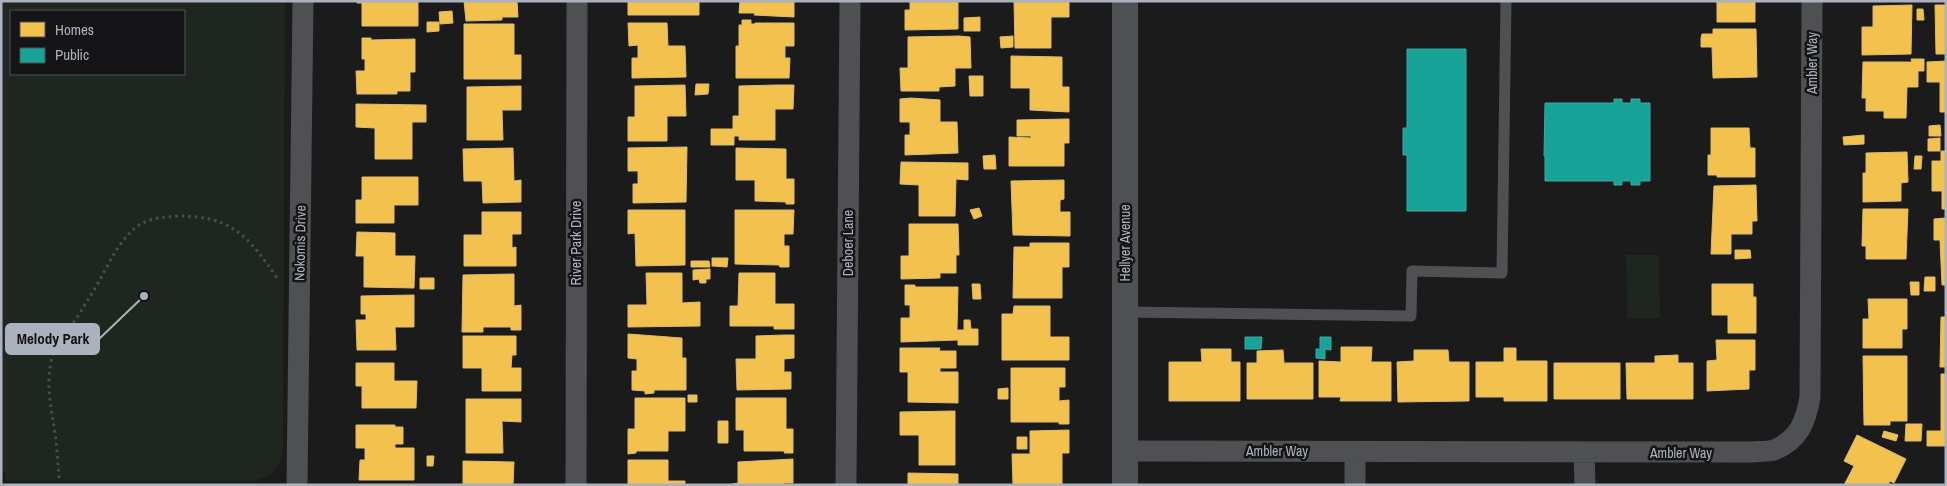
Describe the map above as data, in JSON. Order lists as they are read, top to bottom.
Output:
{
  "streets": {
    "street": [
      "Ambler Way",
      "Nokomis Drive",
      "River Park Drive",
      "Deboer Lane",
      "Hellyer Avenue"
    ]
  },
  "crossings": [
    ["Ambler Way", "Hellyer Avenue"]
  ],
  "places": ["Melody Park"],
  "legend": ["Homes", "Public"]
}
